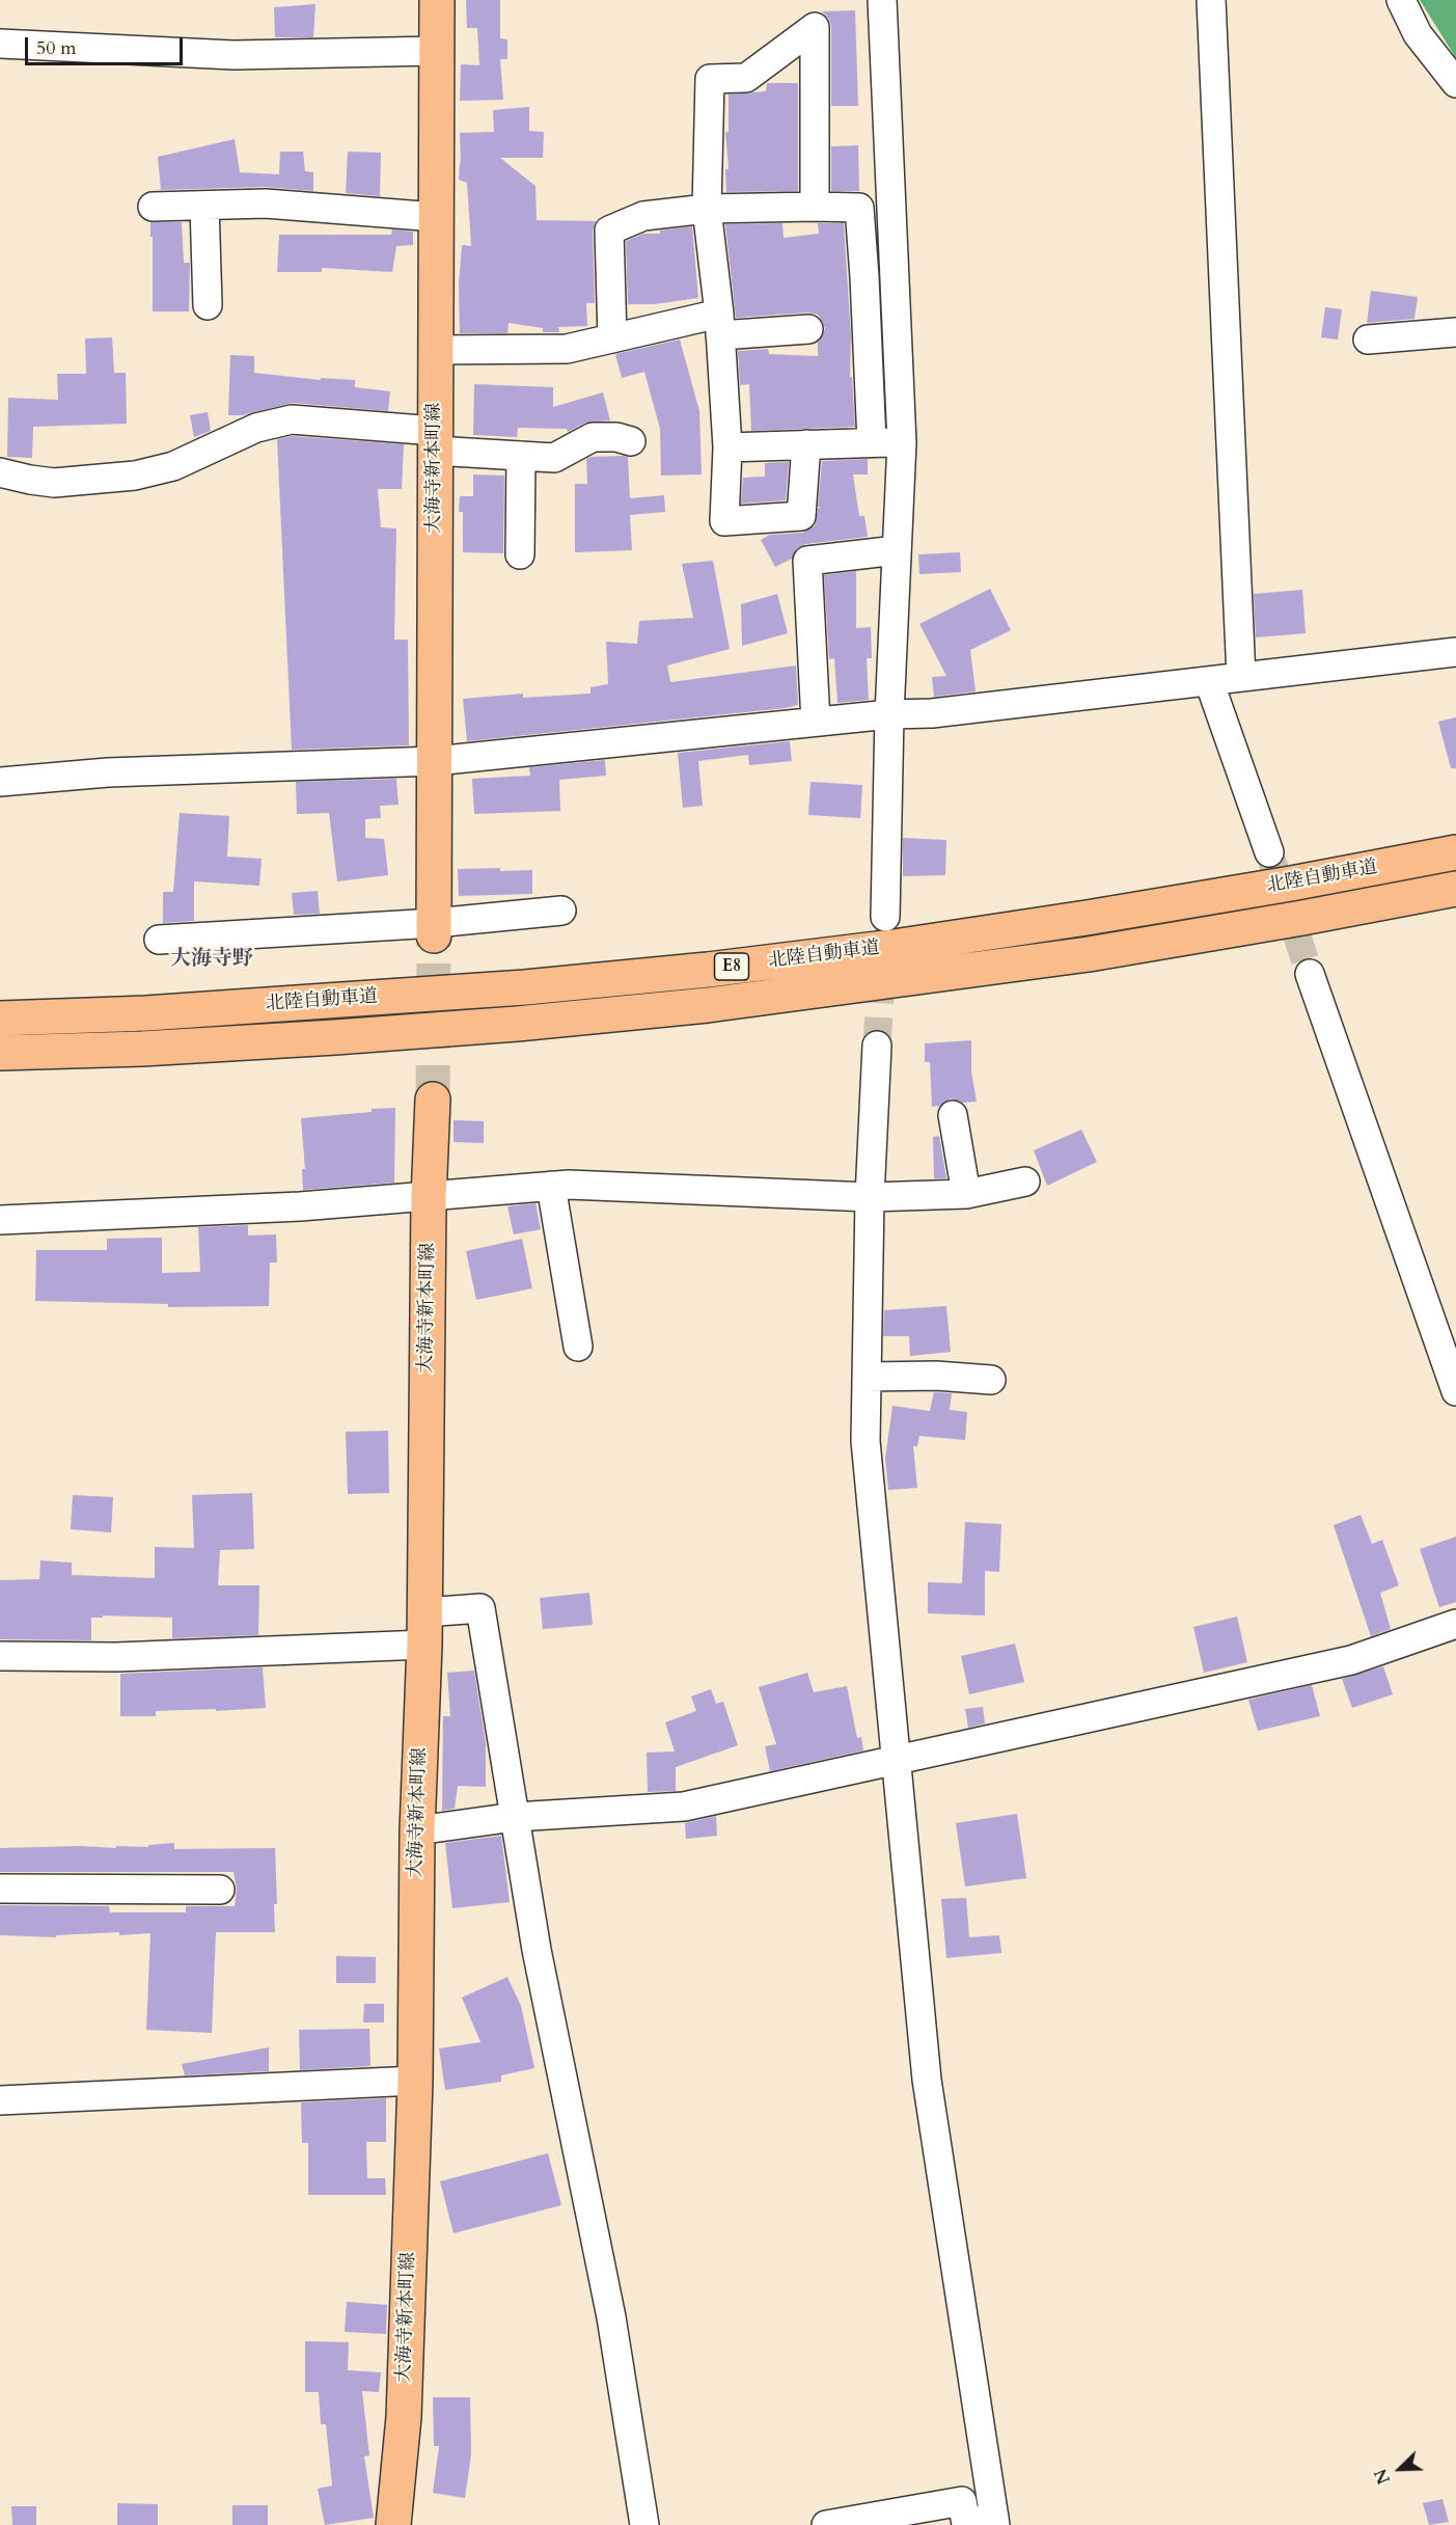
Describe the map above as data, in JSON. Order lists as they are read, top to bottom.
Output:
{
  "streets": {
    "main road": ["大海寺新本町線", "北陸自動車道", "E8"]
  },
  "districts": ["大海寺野"],
  "scale_bar": "50 m",
  "north": "bottom left"
}
